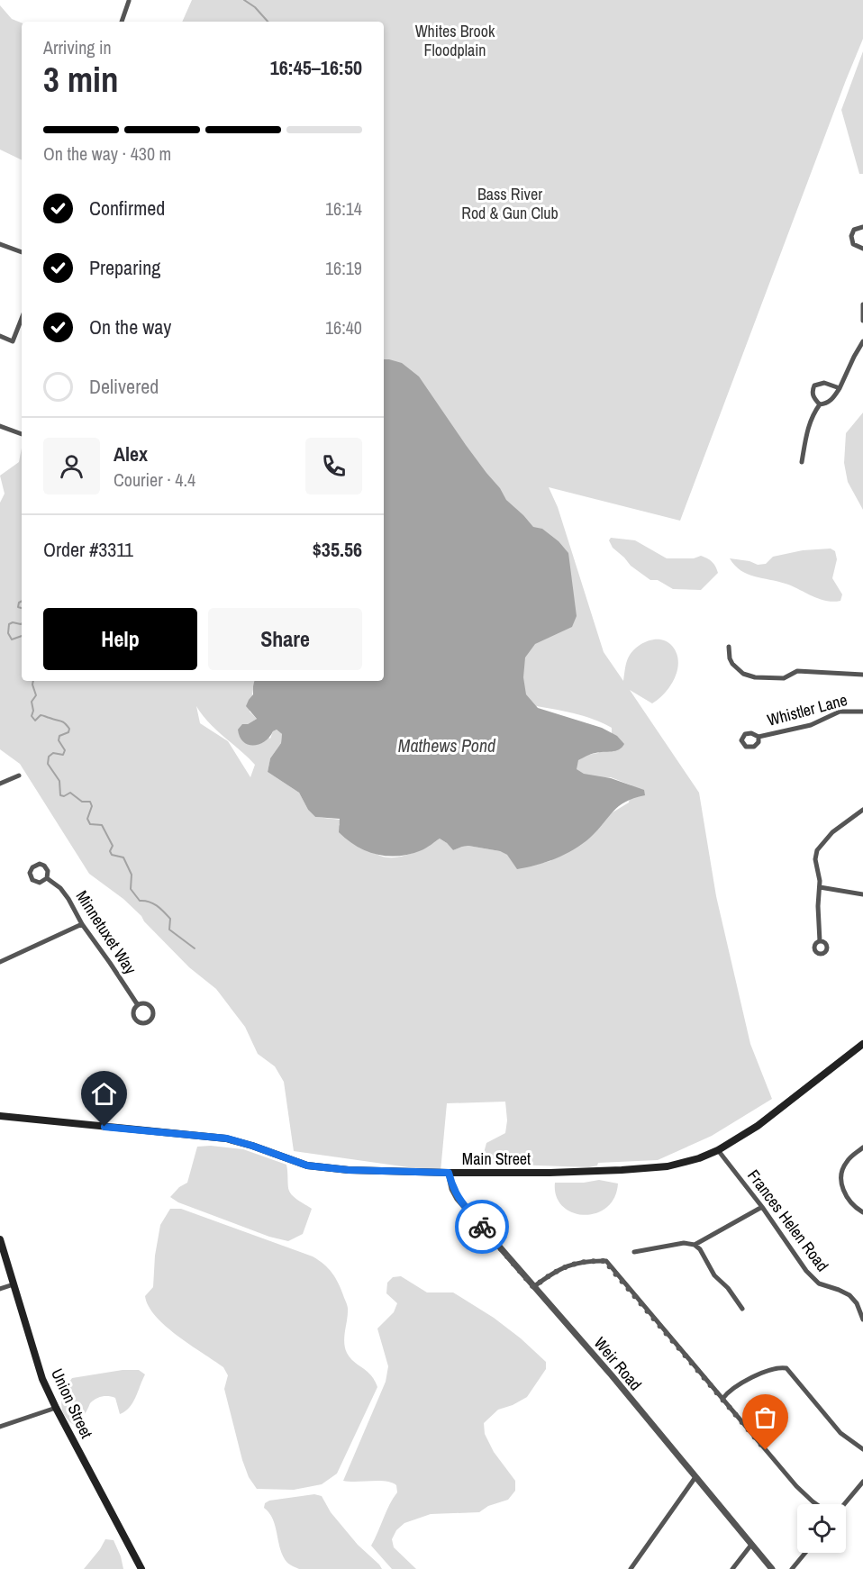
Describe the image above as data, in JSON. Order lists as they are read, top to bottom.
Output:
{
  "streets": {
    "main road": ["Main Street", "Union Street"],
    "street": [
      "Whistler Lane",
      "Minnetuxet Way",
      "Frances Helen Road",
      "Weir Road"
    ]
  },
  "crossings": [
    ["Main Street", "Frances Helen Road"],
    ["Main Street", "Weir Road"]
  ],
  "water": ["Mathews Pond"],
  "parks": ["Whites Brook Floodplain", "Bass River Rod & Gun Club"],
  "page": {
    "heading": ["3 min", "Arriving in", "16:45–16:50"],
    "panel": [
      "Alex",
      "Courier · 4.4",
      "Order #3311",
      "$35.56"
    ],
    "bar": "On the way · 430 m",
    "list": [
      ["Confirmed", "16:14"],
      ["Preparing", "16:19"],
      ["On the way", "16:40"],
      "Delivered"
    ],
    "buttons": ["Help", "Share"]
  }
}
